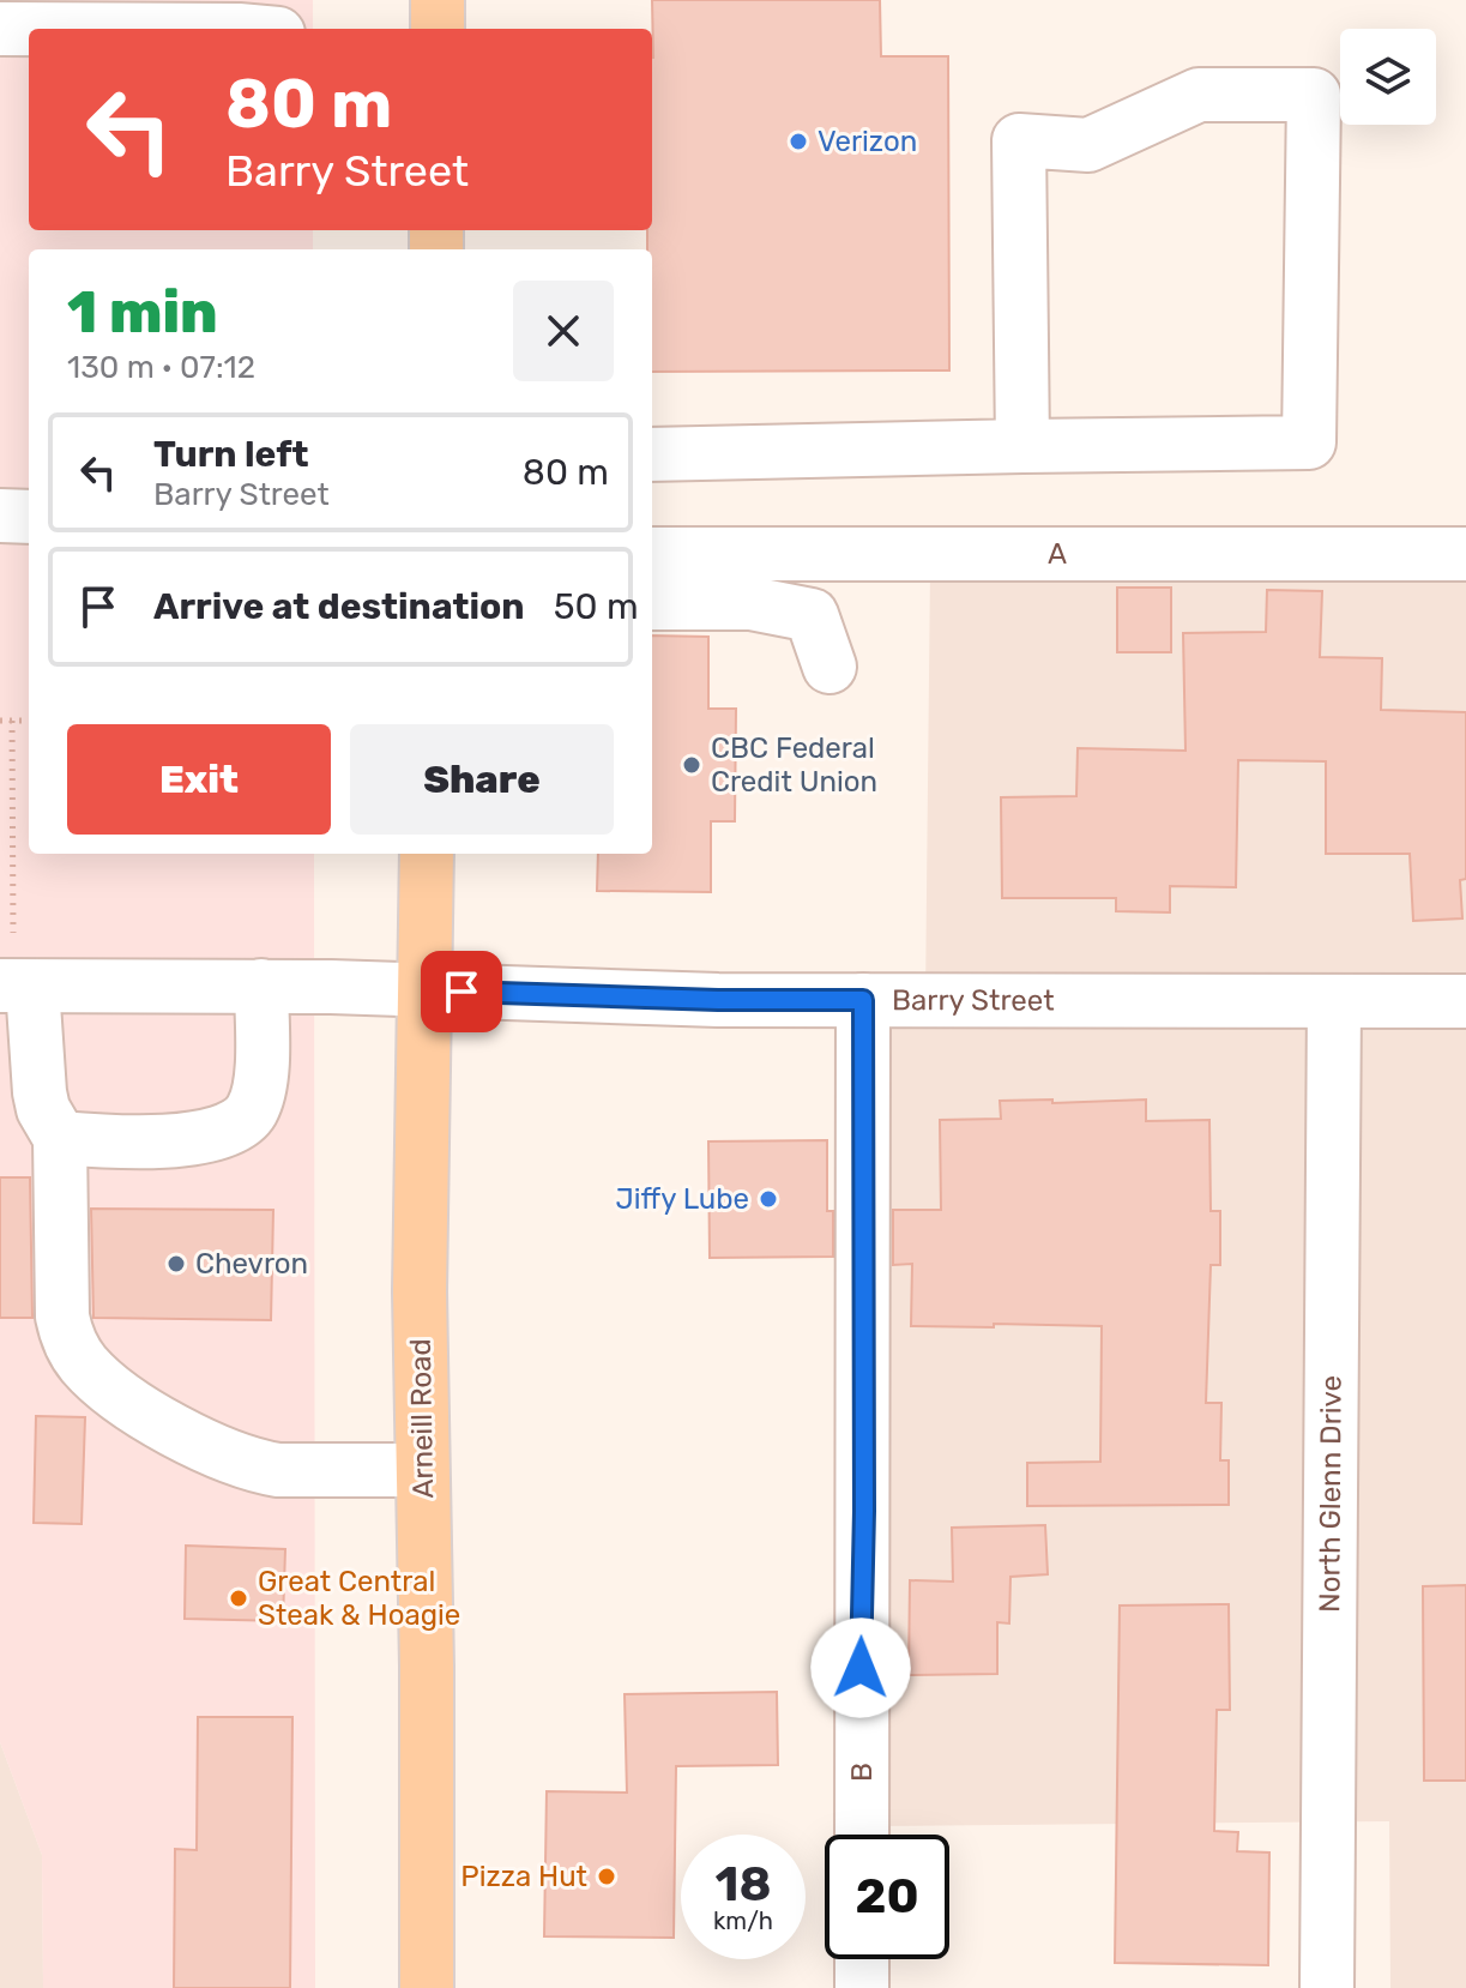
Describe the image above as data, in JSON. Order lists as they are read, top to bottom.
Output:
{
  "streets": {
    "main road": ["Arneill Road"],
    "street": [
      "A",
      "Barry Street",
      "North Glenn Drive",
      "B"
    ]
  },
  "crossings": [
    ["Barry Street", "Arneill Road"],
    ["Barry Street", "North Glenn Drive"],
    ["Barry Street", "B"]
  ],
  "places": [
    "Verizon",
    "CBC Federal Credit Union",
    "Jiffy Lube",
    "Chevron",
    "Great Central Steak & Hoagie",
    "Pizza Hut"
  ],
  "page": {
    "turn": ["80 m", "Barry Street"],
    "heading": ["1 min", "130 m · 07:12"],
    "list": [
      {
        "name": "Turn left",
        "note": "Barry Street",
        "value": "80 m"
      },
      {
        "name": "Arrive at destination",
        "value": "50 m"
      }
    ],
    "buttons": ["Exit", "Share"],
    "speed": "18 km/h",
    "limit": "20"
  }
}
